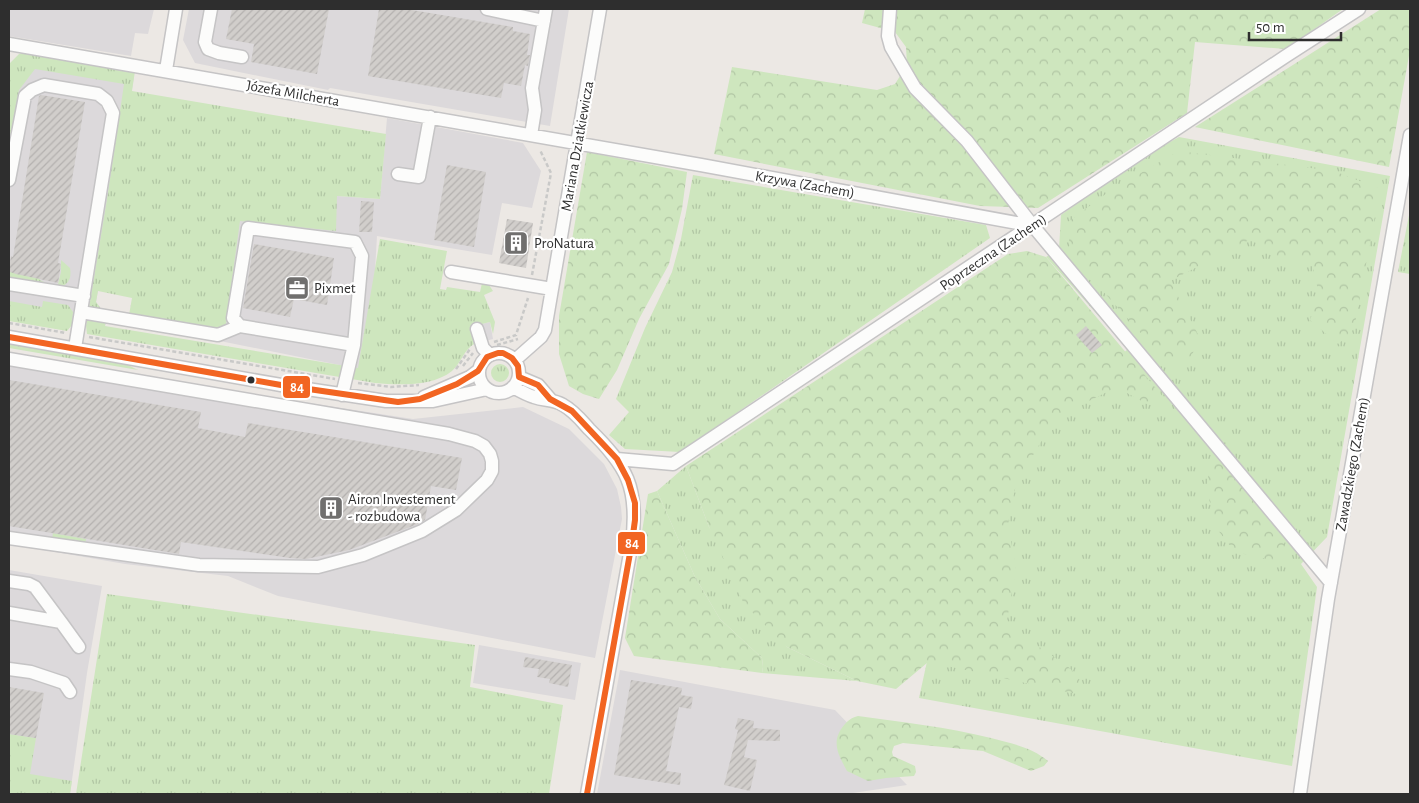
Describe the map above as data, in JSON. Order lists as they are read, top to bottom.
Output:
{
  "streets": {
    "street": [
      "Józefa Milcherta",
      "Mariana Dziatkiewicza",
      "Krzywa (Zachem)",
      "Poprzeczna (Zachem)",
      "Zawadzkiego (Zachem)"
    ]
  },
  "crossings": [
    ["Józefa Milcherta", "Mariana Dziatkiewicza"],
    ["Józefa Milcherta", "Krzywa (Zachem)"],
    ["Mariana Dziatkiewicza", "Krzywa (Zachem)"],
    ["Krzywa (Zachem)", "Poprzeczna (Zachem)"]
  ],
  "places": {
    "building": ["ProNatura", "Airon Investement - rozbudowa"],
    "office": ["Pixmet"]
  },
  "lines": ["transit line 84"],
  "scale_bar": "50 m"
}
